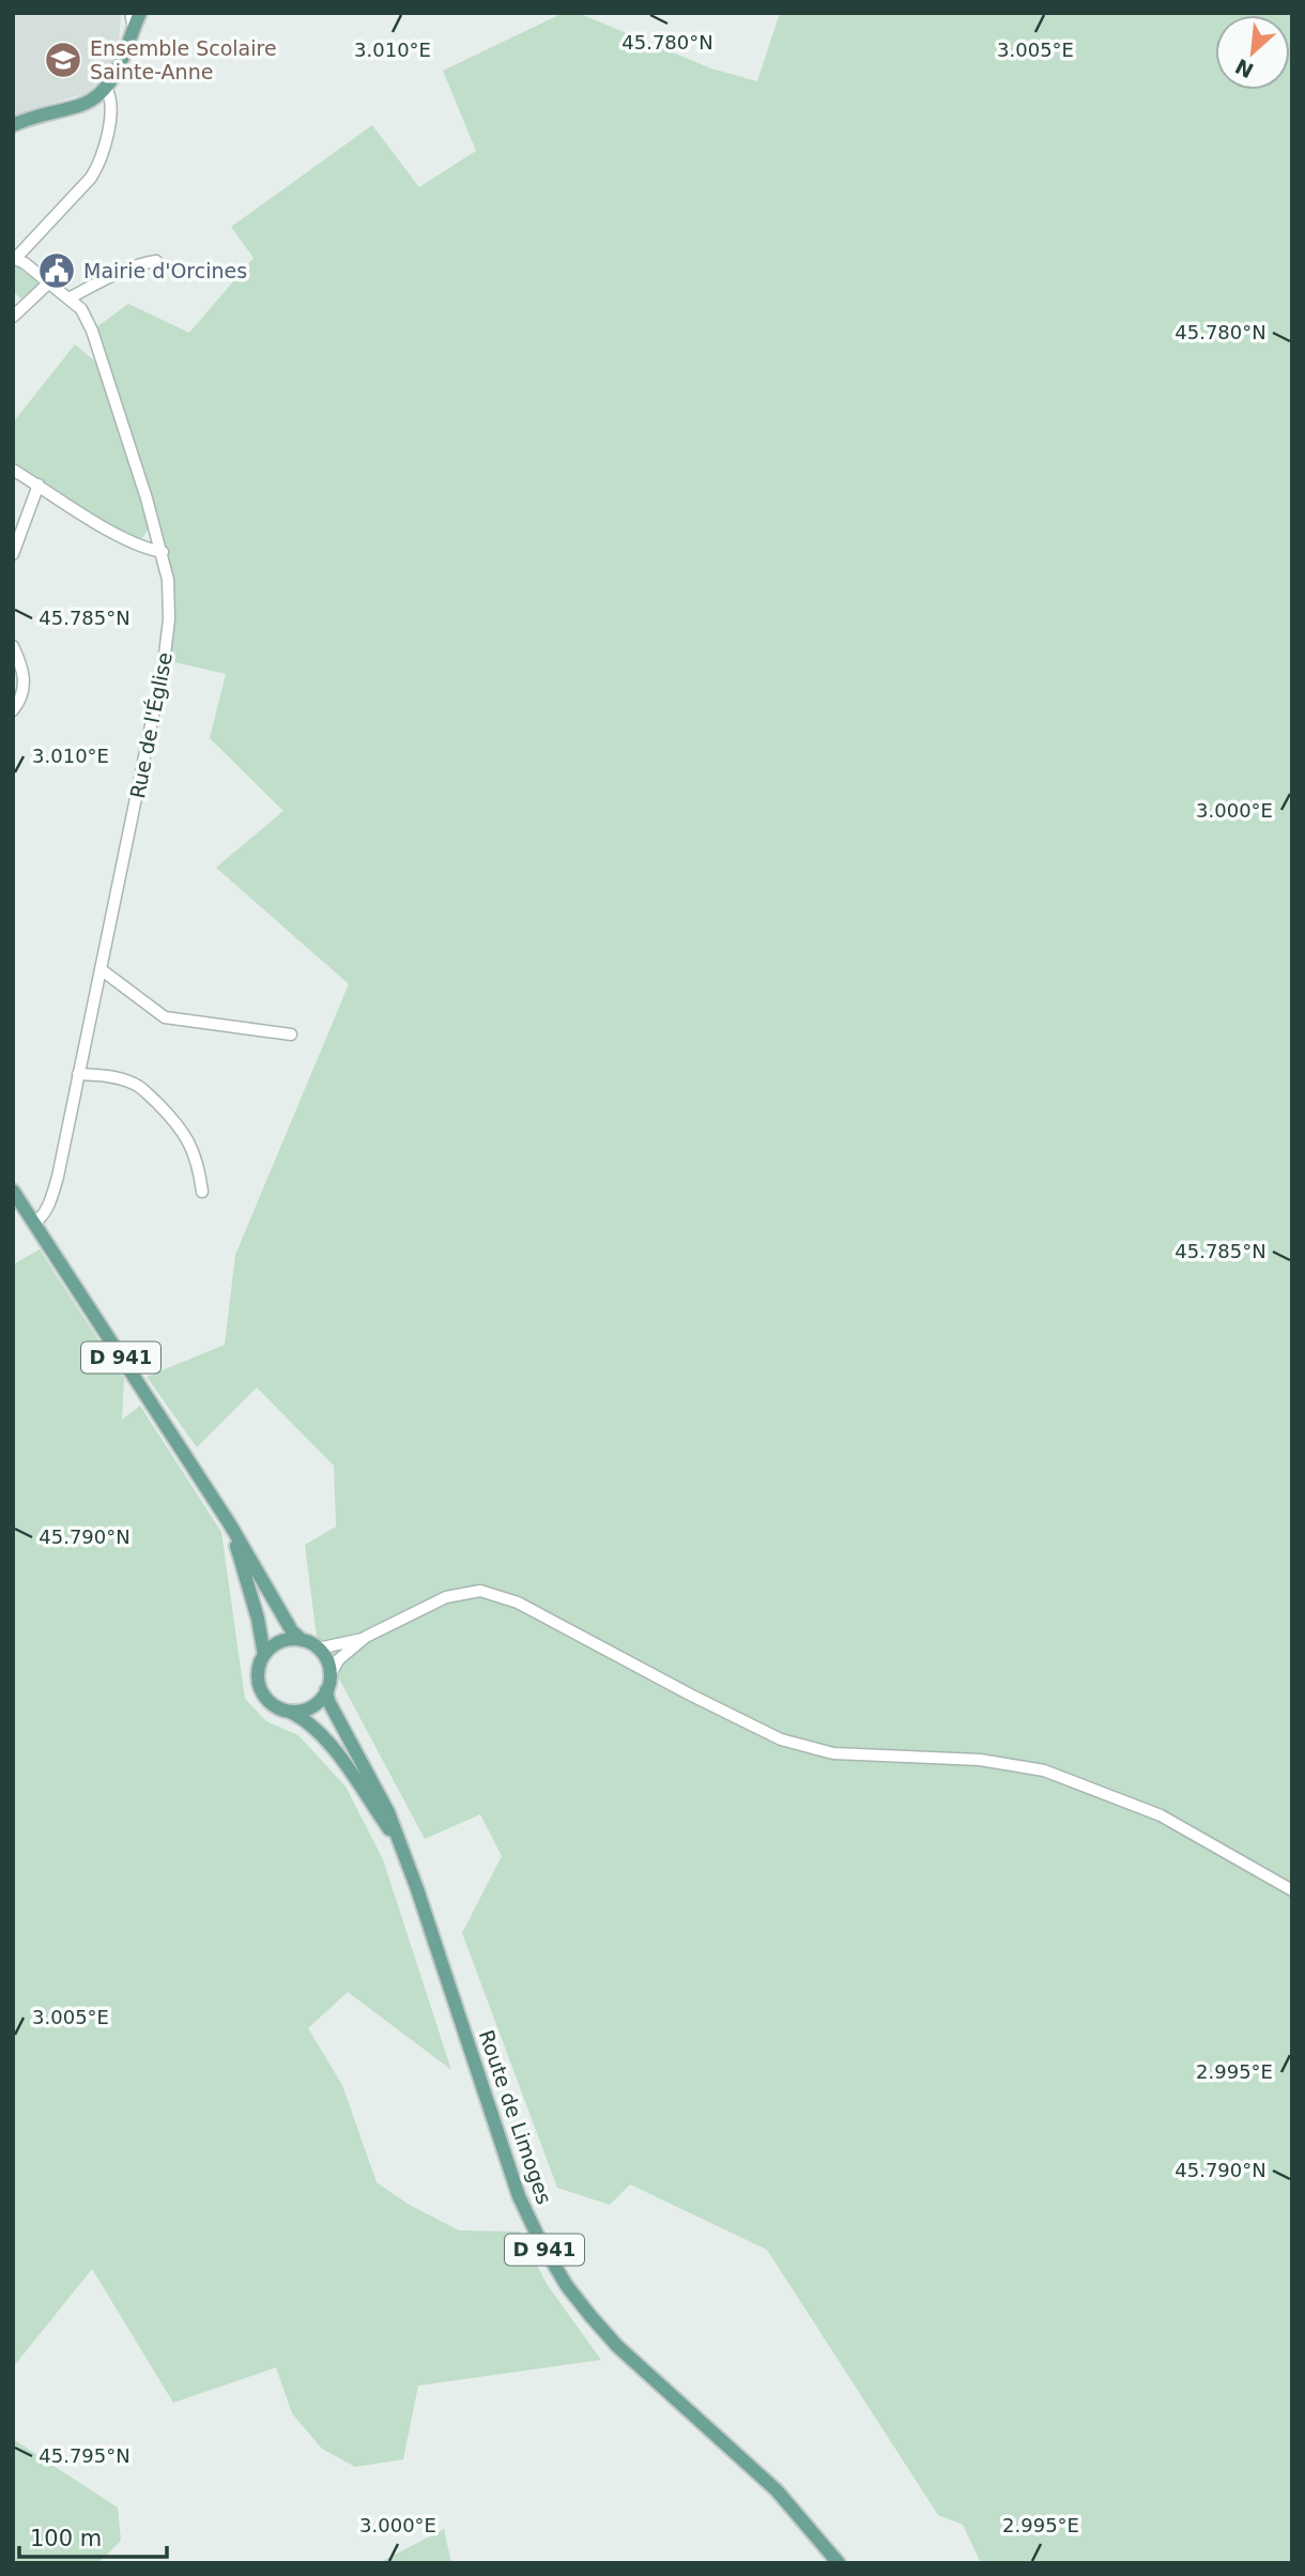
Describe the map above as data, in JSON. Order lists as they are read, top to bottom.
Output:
{
  "streets": {
    "main road": ["D 941", "Route de Limoges"],
    "street": ["Rue de l'Église"]
  },
  "crossings": [
    ["Rue de l'Église", "D 941"],
    ["D 941", "Route de Limoges"]
  ],
  "places": {
    "school or university": ["Ensemble Scolaire Sainte-Anne"],
    "public building": ["Mairie d'Orcines"]
  },
  "scale_bar": "100 m",
  "north": "bottom left",
  "coordinates": [
    "45.780°N",
    "3.010°E",
    "3.005°E",
    "45.785°N",
    "3.000°E",
    "45.790°N",
    "2.995°E",
    "45.795°N"
  ]
}
